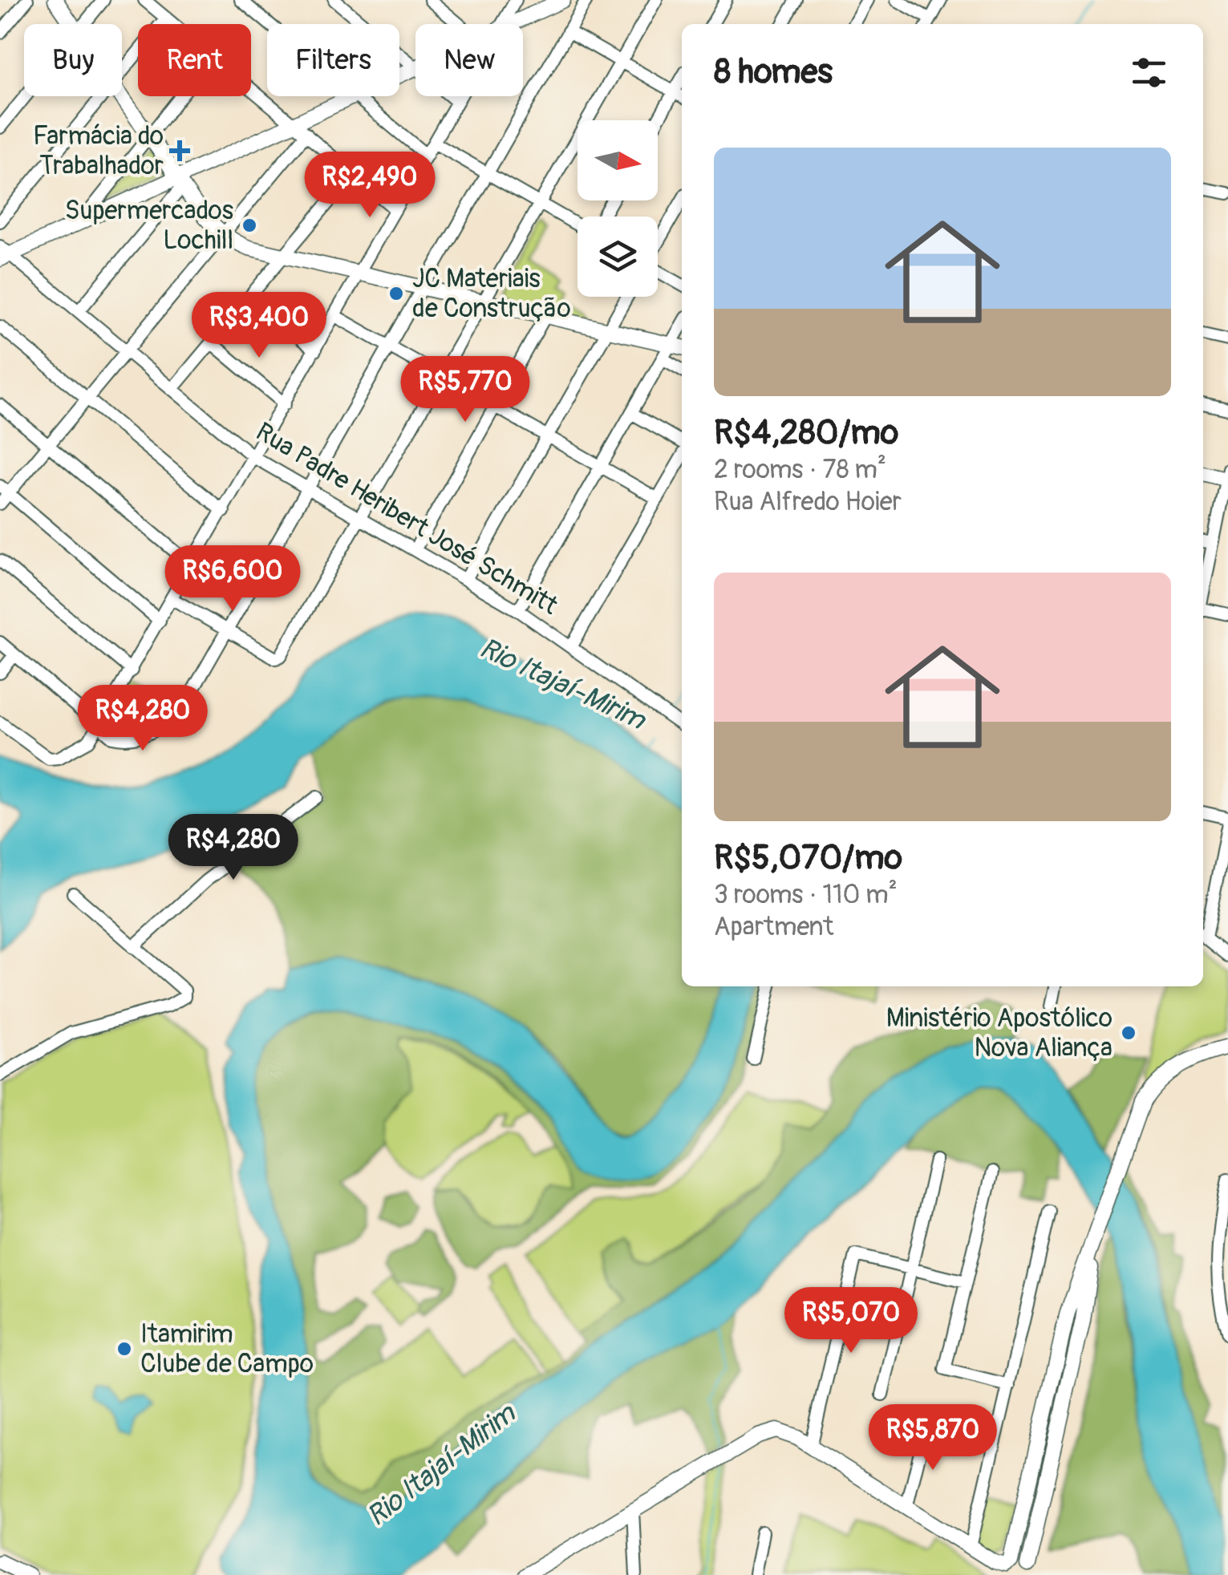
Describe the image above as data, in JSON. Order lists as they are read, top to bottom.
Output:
{
  "streets": {
    "street": ["Rua Padre Heribert José Schmitt"]
  },
  "water": ["Rio Itajaí-Mirim"],
  "places": {
    "health": ["Farmácia do Trabalhador"],
    "other": [
      "Supermercados Lochill",
      "JC Materiais de Construção",
      "Ministério Apostólico Nova Aliança",
      "Itamirim Clube de Campo"
    ]
  },
  "north": "right",
  "page": {
    "chip": [
      "Buy",
      "Rent",
      "Filters",
      "New"
    ],
    "heading": "8 homes",
    "list": [
      {
        "name": "R$4,280/mo",
        "note": "2 rooms · 78 m² · Rua Alfredo Hoier"
      },
      {
        "name": "R$5,070/mo",
        "note": "3 rooms · 110 m² · Apartment"
      }
    ],
    "price": [
      "R$2,490",
      "R$3,400",
      "R$5,770",
      "R$6,600",
      "R$4,280",
      "R$4,280",
      "R$5,070",
      "R$5,870"
    ]
  }
}
